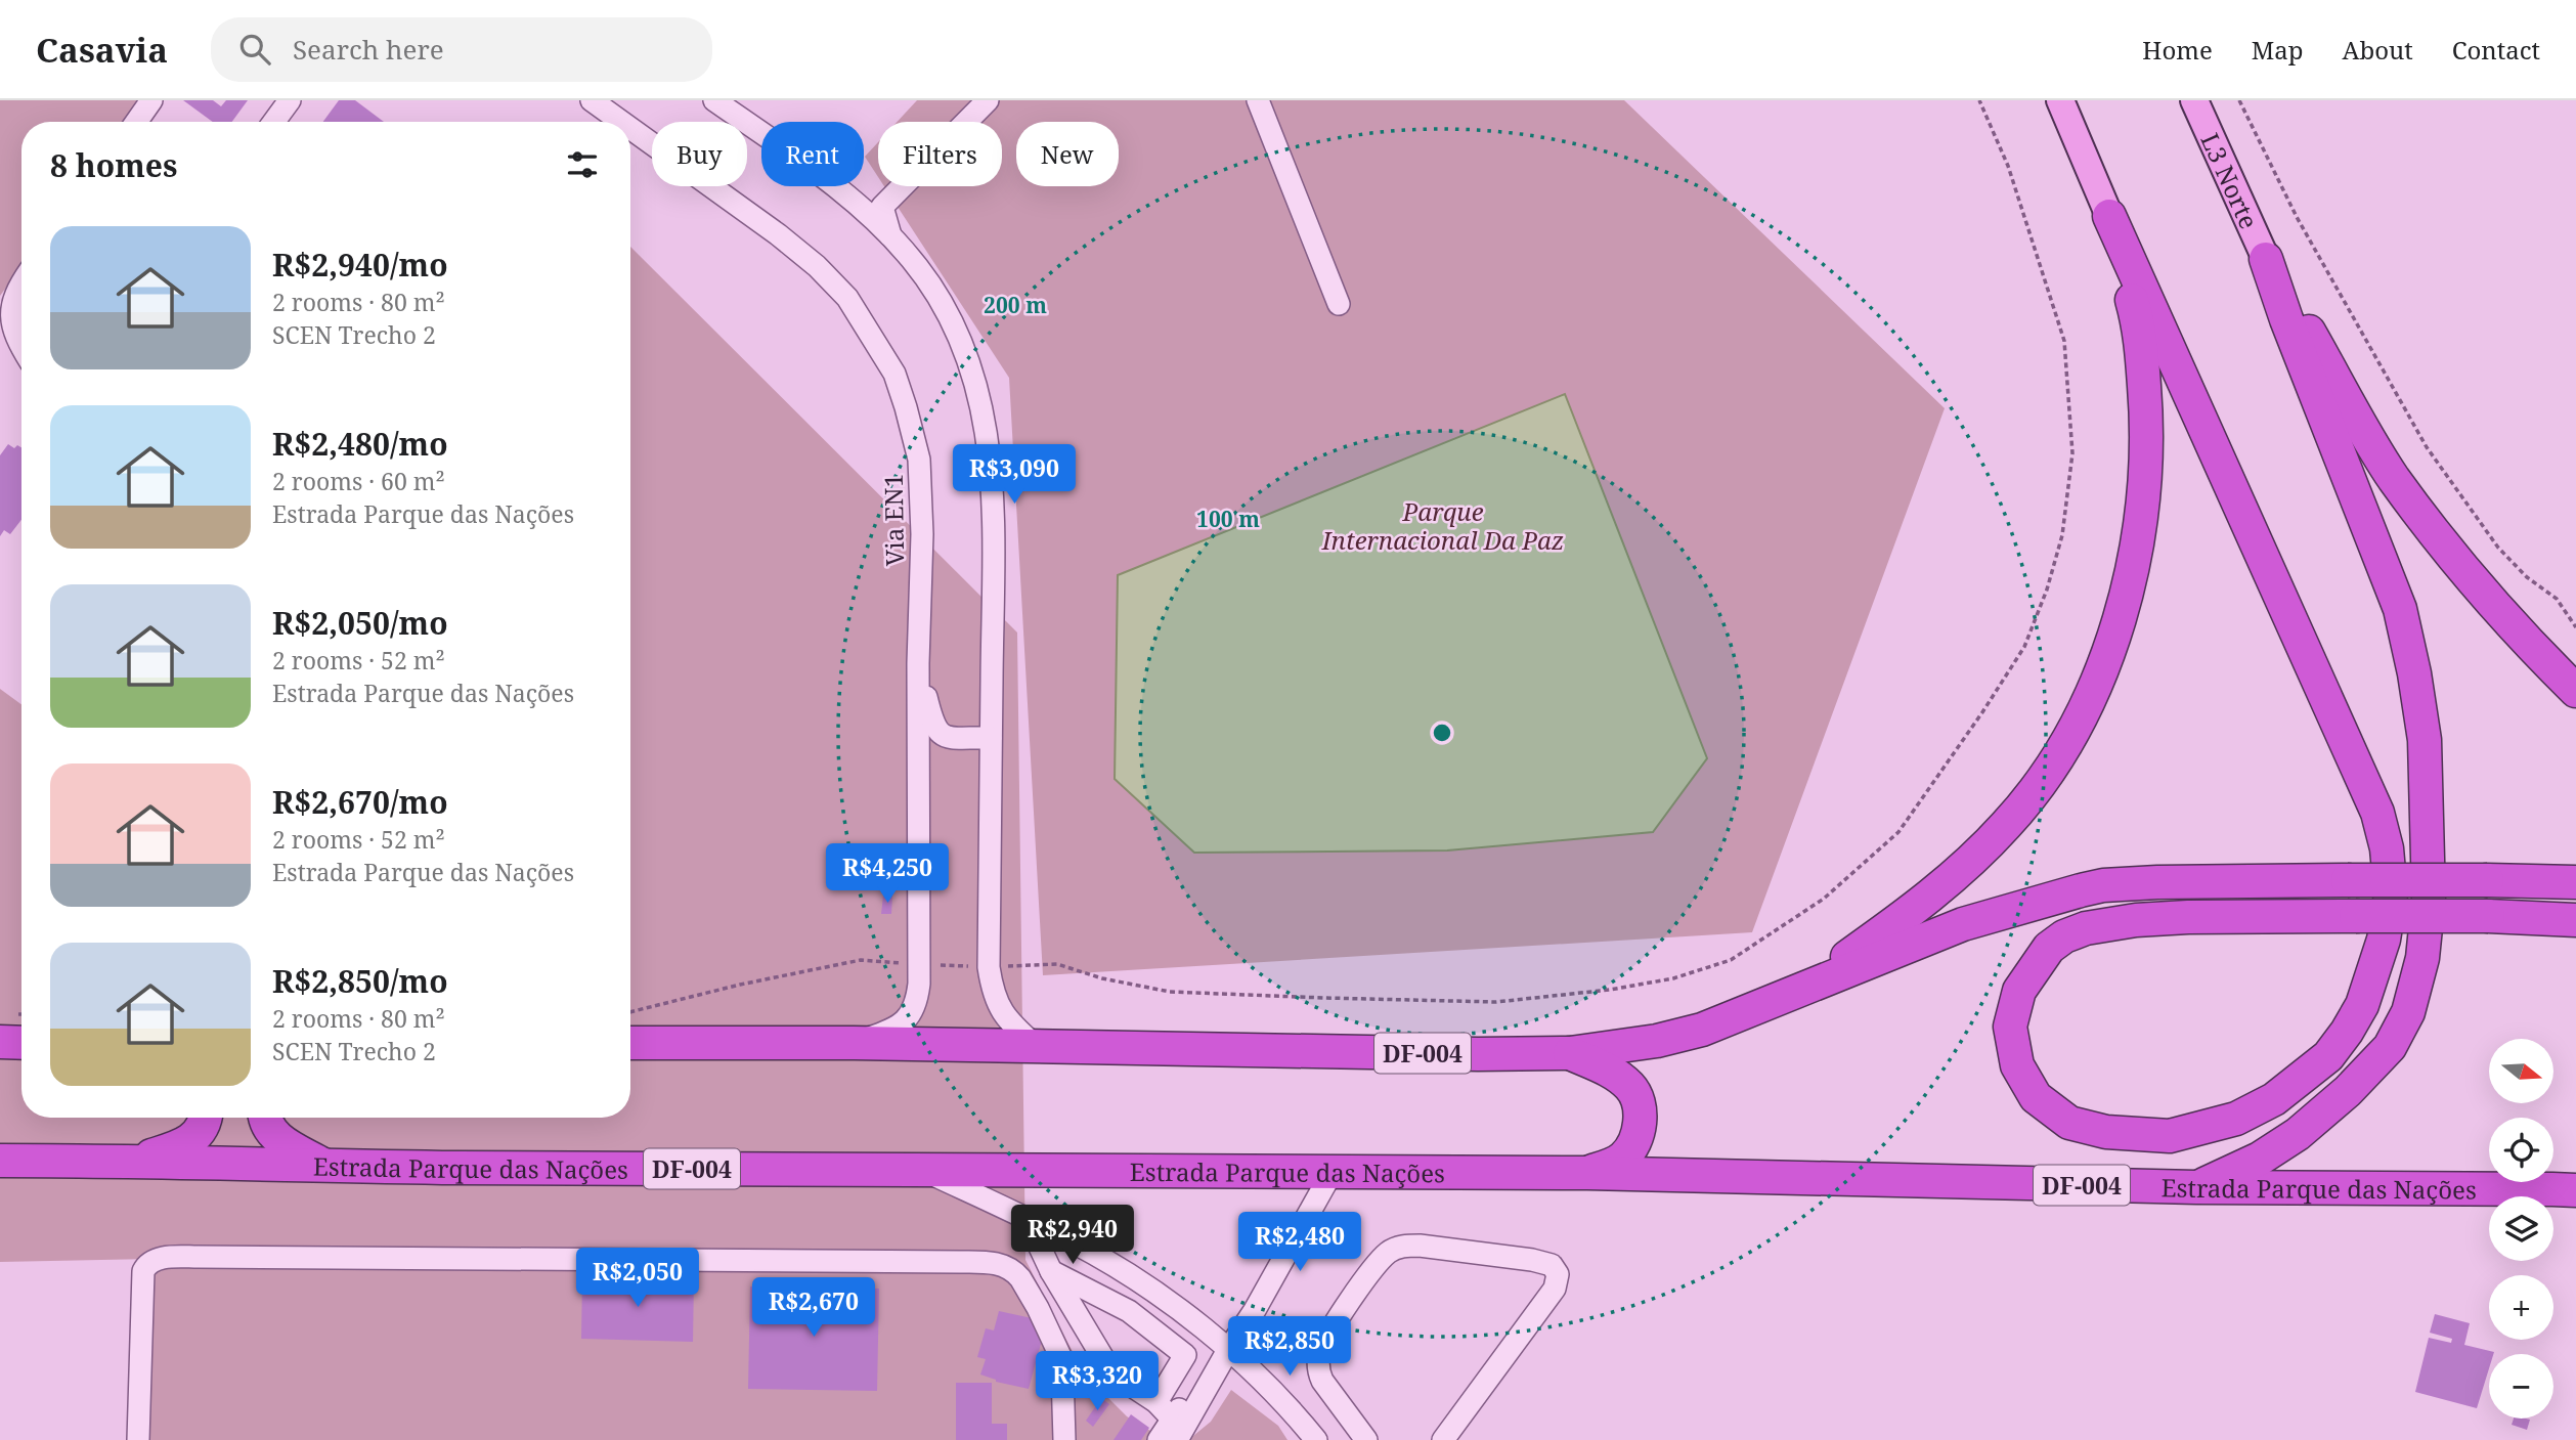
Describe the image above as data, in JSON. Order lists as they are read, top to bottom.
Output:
{
  "streets": {
    "highway": ["DF-004", "Estrada Parque das Nações"],
    "main road": ["L3 Norte"],
    "street": ["Via EN1"]
  },
  "crossings": [
    ["Via EN1", "DF-004"]
  ],
  "parks": ["Parque Internacional Da Paz"],
  "north": "right",
  "page": {
    "header": "Casavia",
    "search": "Search here",
    "nav": [
      "Home",
      "Map",
      "About",
      "Contact"
    ],
    "chip": [
      "Buy",
      "Rent",
      "Filters",
      "New"
    ],
    "heading": "8 homes",
    "list": [
      {
        "name": "R$2,940/mo",
        "note": "2 rooms · 80 m² · SCEN Trecho 2"
      },
      {
        "name": "R$2,480/mo",
        "note": "2 rooms · 60 m² · Estrada Parque das Nações"
      },
      {
        "name": "R$2,050/mo",
        "note": "2 rooms · 52 m² · Estrada Parque das Nações"
      },
      {
        "name": "R$2,670/mo",
        "note": "2 rooms · 52 m² · Estrada Parque das Nações"
      },
      {
        "name": "R$2,850/mo",
        "note": "2 rooms · 80 m² · SCEN Trecho 2"
      }
    ],
    "price": [
      "R$3,090",
      "R$4,250",
      "R$2,940",
      "R$2,480",
      "R$2,050",
      "R$2,670",
      "R$2,850",
      "R$3,320"
    ],
    "map_buttons": ["+", "−"]
  },
  "rings": ["200 m", "100 m"]
}
